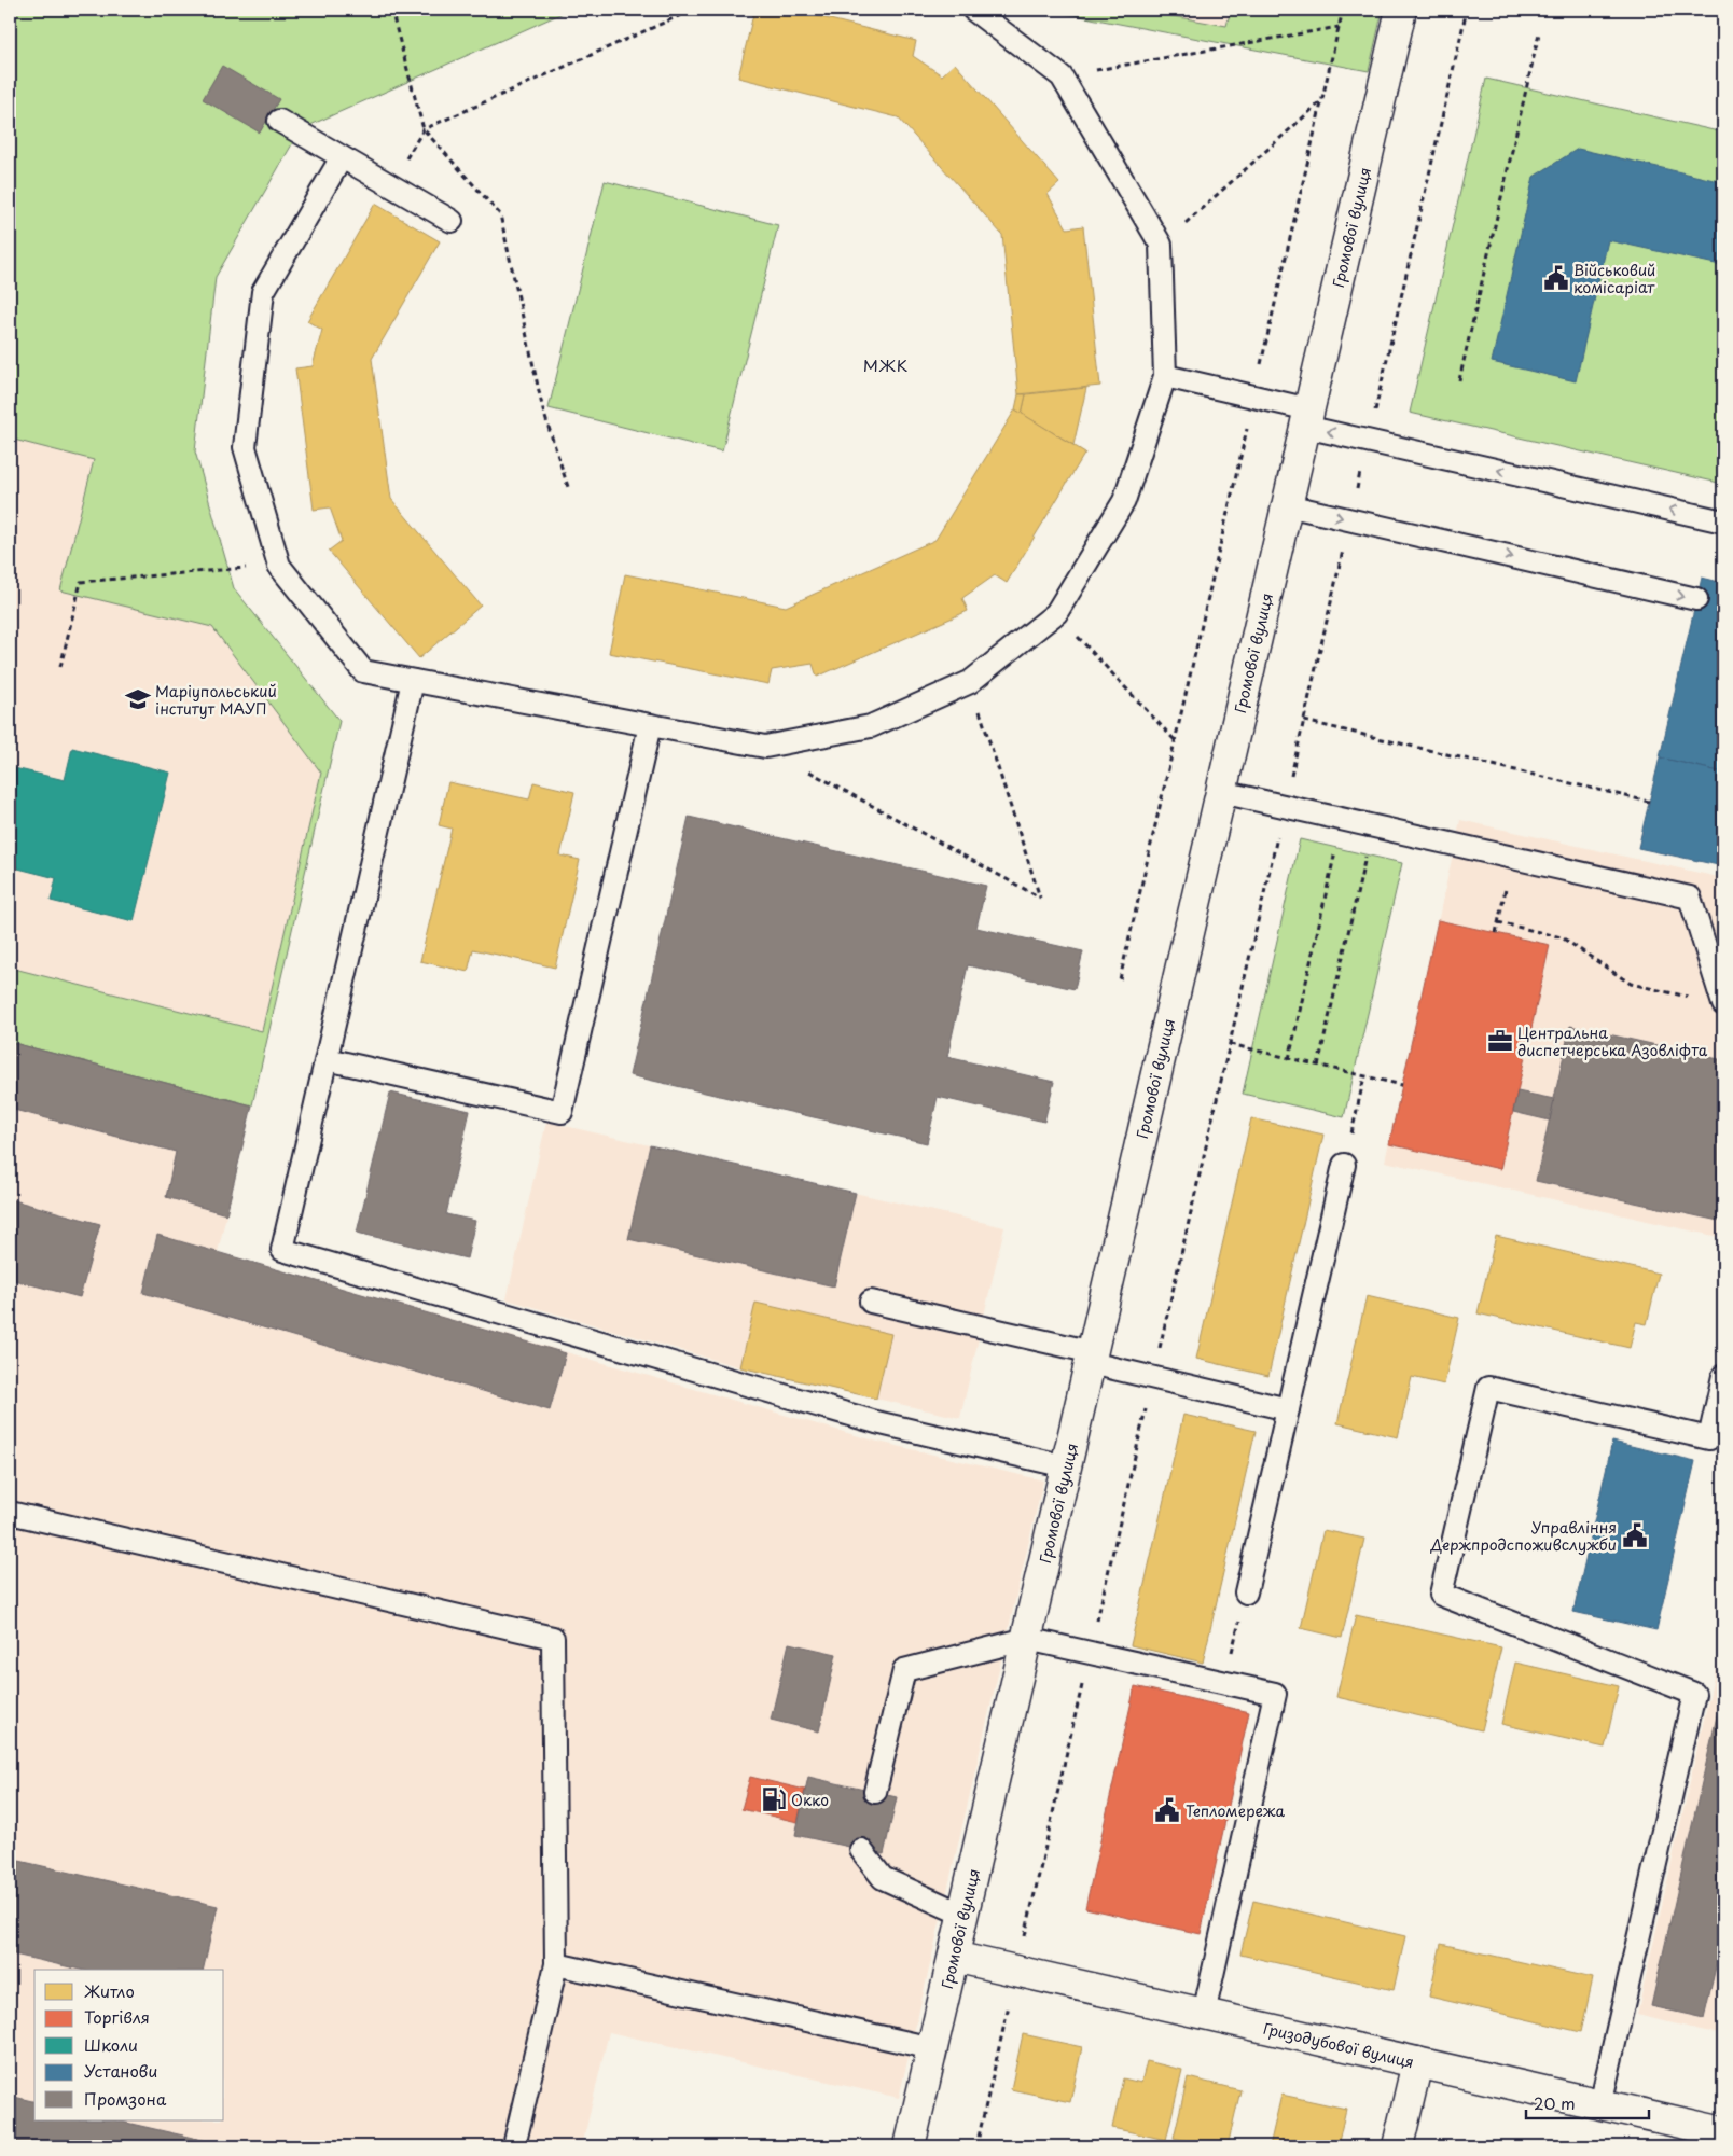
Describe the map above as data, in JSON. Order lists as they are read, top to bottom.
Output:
{
  "streets": {
    "street": ["Громової вулиця", "Гризодубової вулиця"]
  },
  "crossings": [
    ["Громової вулиця", "Гризодубової вулиця"]
  ],
  "districts": ["МЖК"],
  "places": {
    "public building": ["Військовий комісаріат", "Управління Держпродспоживслужби", "Тепломережа"],
    "school or university": ["Маріупольський інститут МАУП"],
    "office": ["Центральна диспетчерська Азовліфта"],
    "fuel station": ["Окко"]
  },
  "legend": [
    "Житло",
    "Торгівля",
    "Школи",
    "Установи",
    "Промзона"
  ],
  "scale_bar": "20 m"
}
